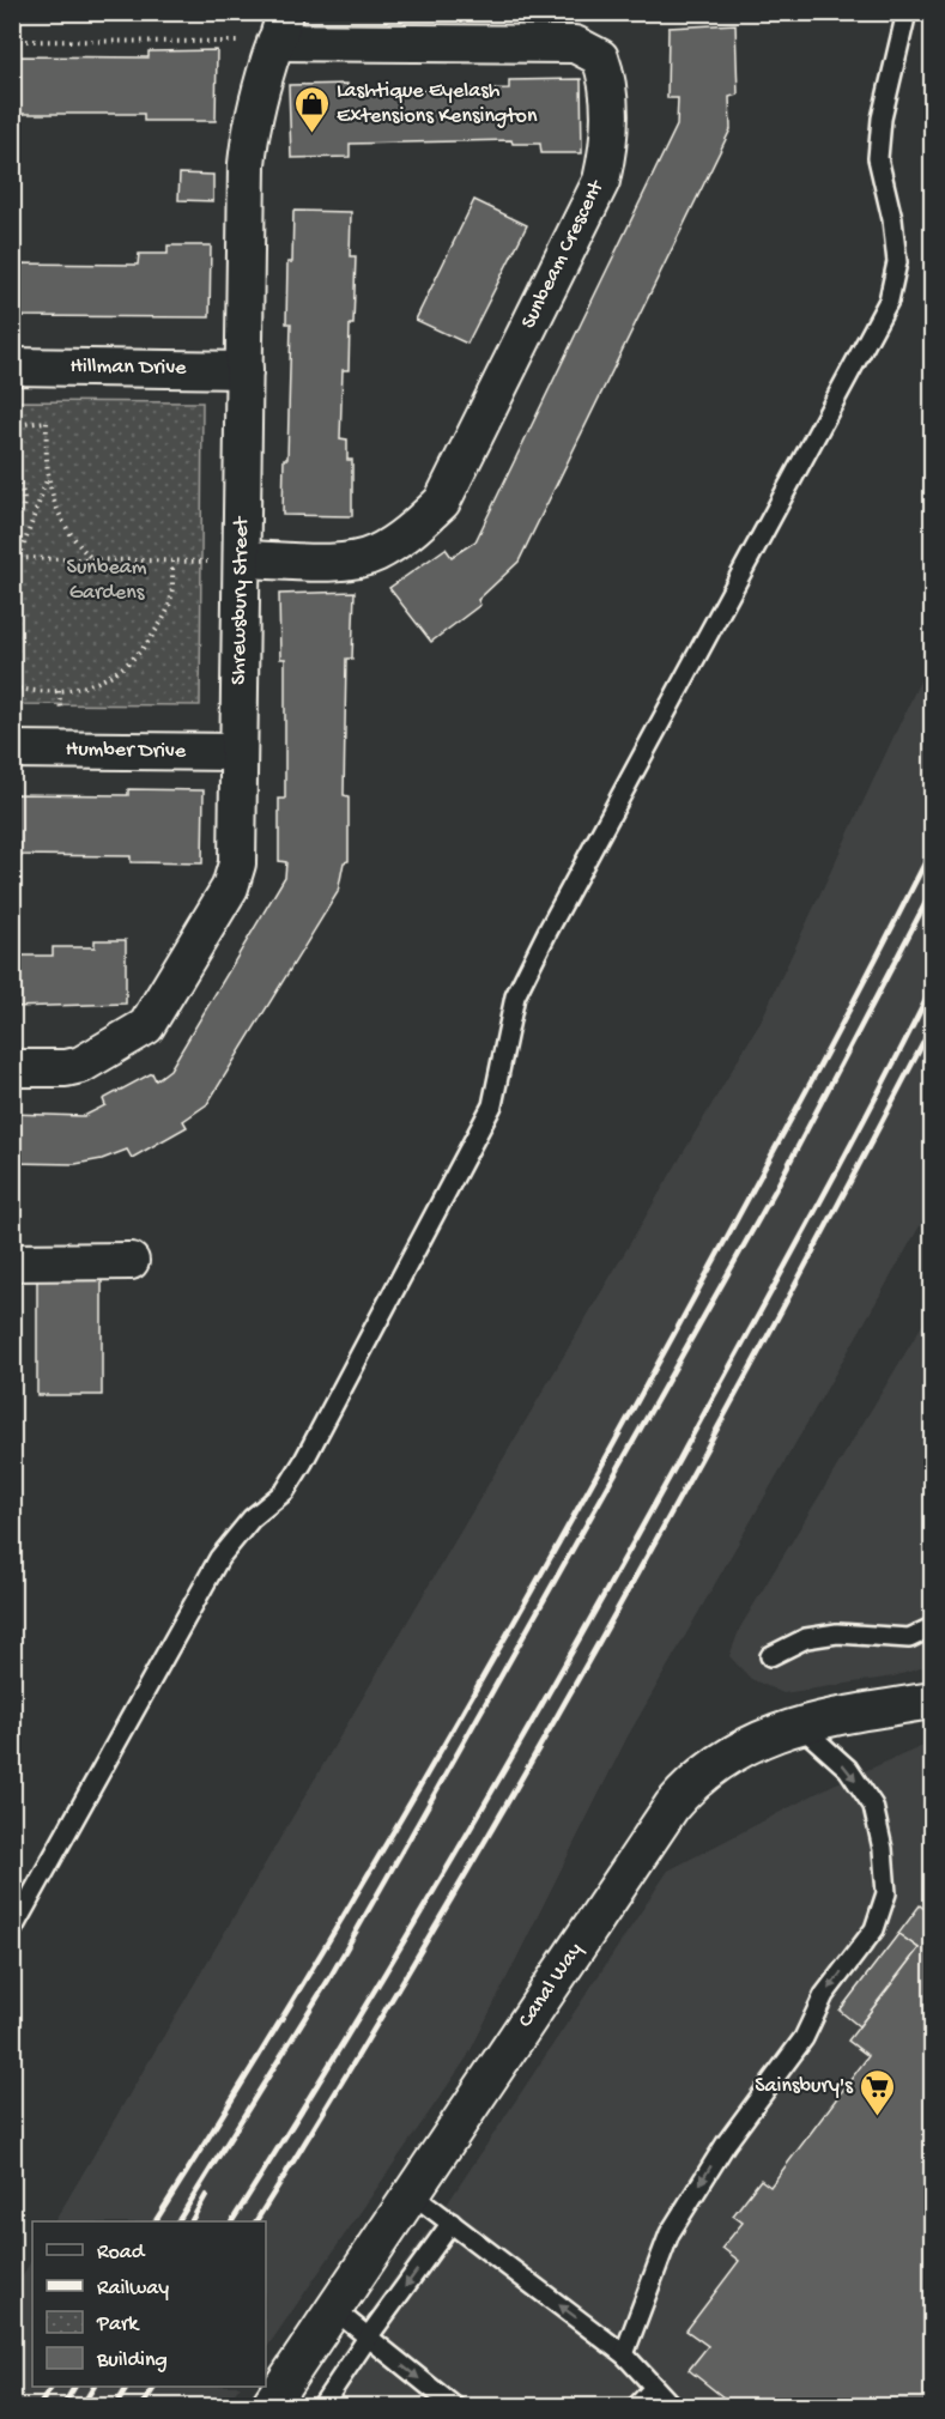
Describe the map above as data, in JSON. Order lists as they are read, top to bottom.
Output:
{
  "streets": {
    "street": [
      "Sunbeam Crescent",
      "Hillman Drive",
      "Shrewsbury Street",
      "Humber Drive",
      "Canal Way"
    ]
  },
  "crossings": [
    ["Sunbeam Crescent", "Shrewsbury Street"],
    ["Hillman Drive", "Shrewsbury Street"],
    ["Shrewsbury Street", "Humber Drive"]
  ],
  "parks": ["Sunbeam Gardens"],
  "places": {
    "shop": ["Lashtique Eyelash Extensions Kensington"],
    "supermarket": ["Sainsbury's"]
  },
  "legend": [
    "Road",
    "Railway",
    "Park",
    "Building"
  ]
}
